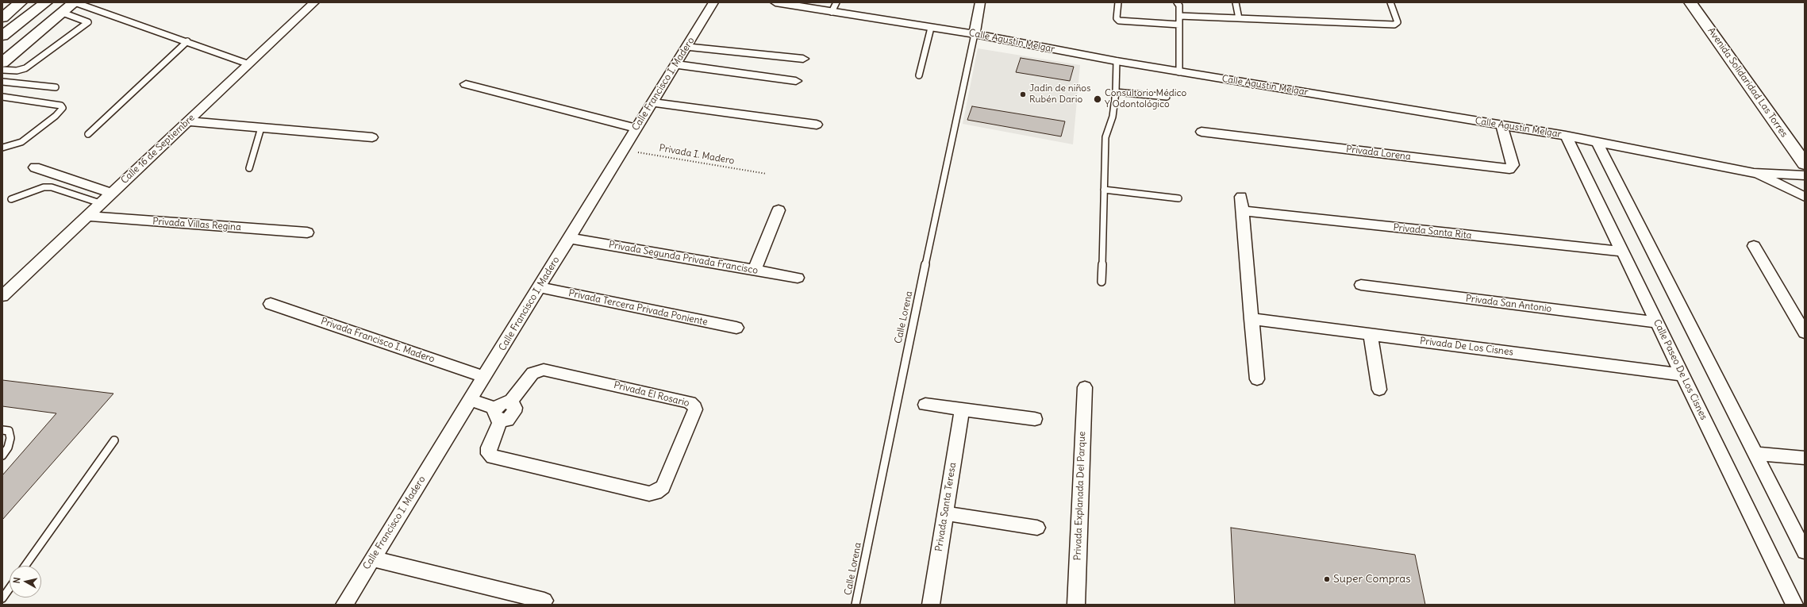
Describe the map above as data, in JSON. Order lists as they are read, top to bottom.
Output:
{
  "streets": {
    "main road": ["Avenida Solidaridad Las Torres"],
    "street": [
      "Calle Agustín Melgar",
      "Calle Francisco I. Madero",
      "Calle 16 de Septiembre",
      "Privada Lorena",
      "Privada Villas Regina",
      "Privada Santa Rita",
      "Privada Segunda Privada Francisco",
      "Privada San Antonio",
      "Privada Tercera Privada Poniente",
      "Privada Francisco I. Madero",
      "Privada De Los Cisnes",
      "Calle Paseo De Los Cisnes",
      "Privada El Rosario",
      "Privada Explanada Del Parque",
      "Privada Santa Teresa"
    ],
    "lane": ["Calle Lorena"],
    "path": ["Privada I. Madero"]
  },
  "crossings": [
    ["Calle Agustín Melgar", "Privada Lorena"],
    ["Calle Agustín Melgar", "Calle Lorena"],
    ["Calle Agustín Melgar", "Calle Paseo De Los Cisnes"],
    ["Calle Francisco I. Madero", "Privada I. Madero"],
    ["Calle Francisco I. Madero", "Privada Segunda Privada Francisco"],
    ["Calle Francisco I. Madero", "Privada Tercera Privada Poniente"],
    ["Calle Francisco I. Madero", "Privada Francisco I. Madero"],
    ["Calle 16 de Septiembre", "Privada Villas Regina"],
    ["Privada Santa Rita", "Calle Paseo De Los Cisnes"],
    ["Privada San Antonio", "Calle Paseo De Los Cisnes"],
    ["Privada De Los Cisnes", "Calle Paseo De Los Cisnes"]
  ],
  "places": ["Jadín de niños Rubén Dario", "Consultorio Médico Y Odontológico", "Super Compras"],
  "north": "left"
}
